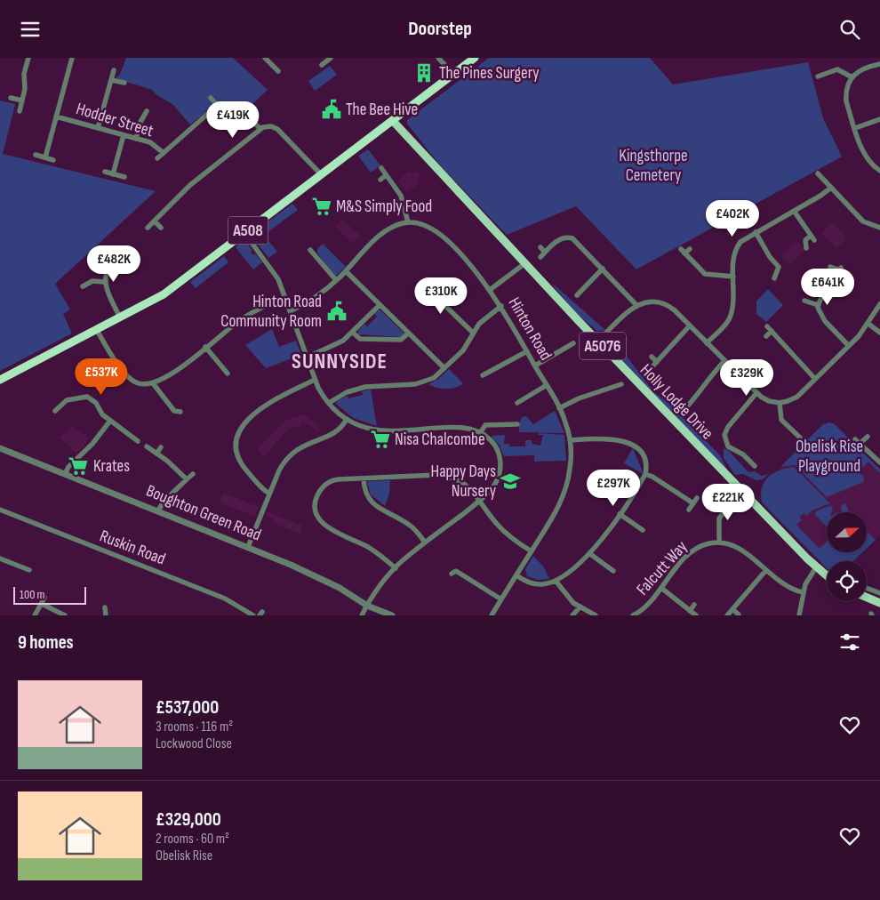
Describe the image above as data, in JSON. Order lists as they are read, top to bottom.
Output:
{
  "streets": {
    "highway": ["A508"],
    "main road": ["A5076", "Holly Lodge Drive"],
    "street": [
      "Hodder Street",
      "Hinton Road",
      "Boughton Green Road",
      "Ruskin Road",
      "Falcutt Way"
    ]
  },
  "crossings": [
    ["A508", "Holly Lodge Drive"]
  ],
  "districts": ["SUNNYSIDE"],
  "parks": ["Kingsthorpe Cemetery", "Obelisk Rise Playground"],
  "places": {
    "building": ["The Pines Surgery"],
    "public building": ["The Bee Hive", "Hinton Road Community Room"],
    "supermarket": ["M&S Simply Food", "Nisa Chalcombe", "Krates"],
    "school or university": ["Happy Days Nursery"]
  },
  "scale_bar": "100 m",
  "north": "right",
  "page": {
    "header": "Doorstep",
    "price": [
      "£419K",
      "£402K",
      "£482K",
      "£641K",
      "£310K",
      "£537K",
      "£329K",
      "£297K",
      "£221K"
    ],
    "scale": "100 m",
    "heading": "9 homes",
    "list": [
      {
        "name": "£537,000",
        "note": "3 rooms · 116 m² · Lockwood Close"
      },
      {
        "name": "£329,000",
        "note": "2 rooms · 60 m² · Obelisk Rise"
      }
    ]
  }
}
